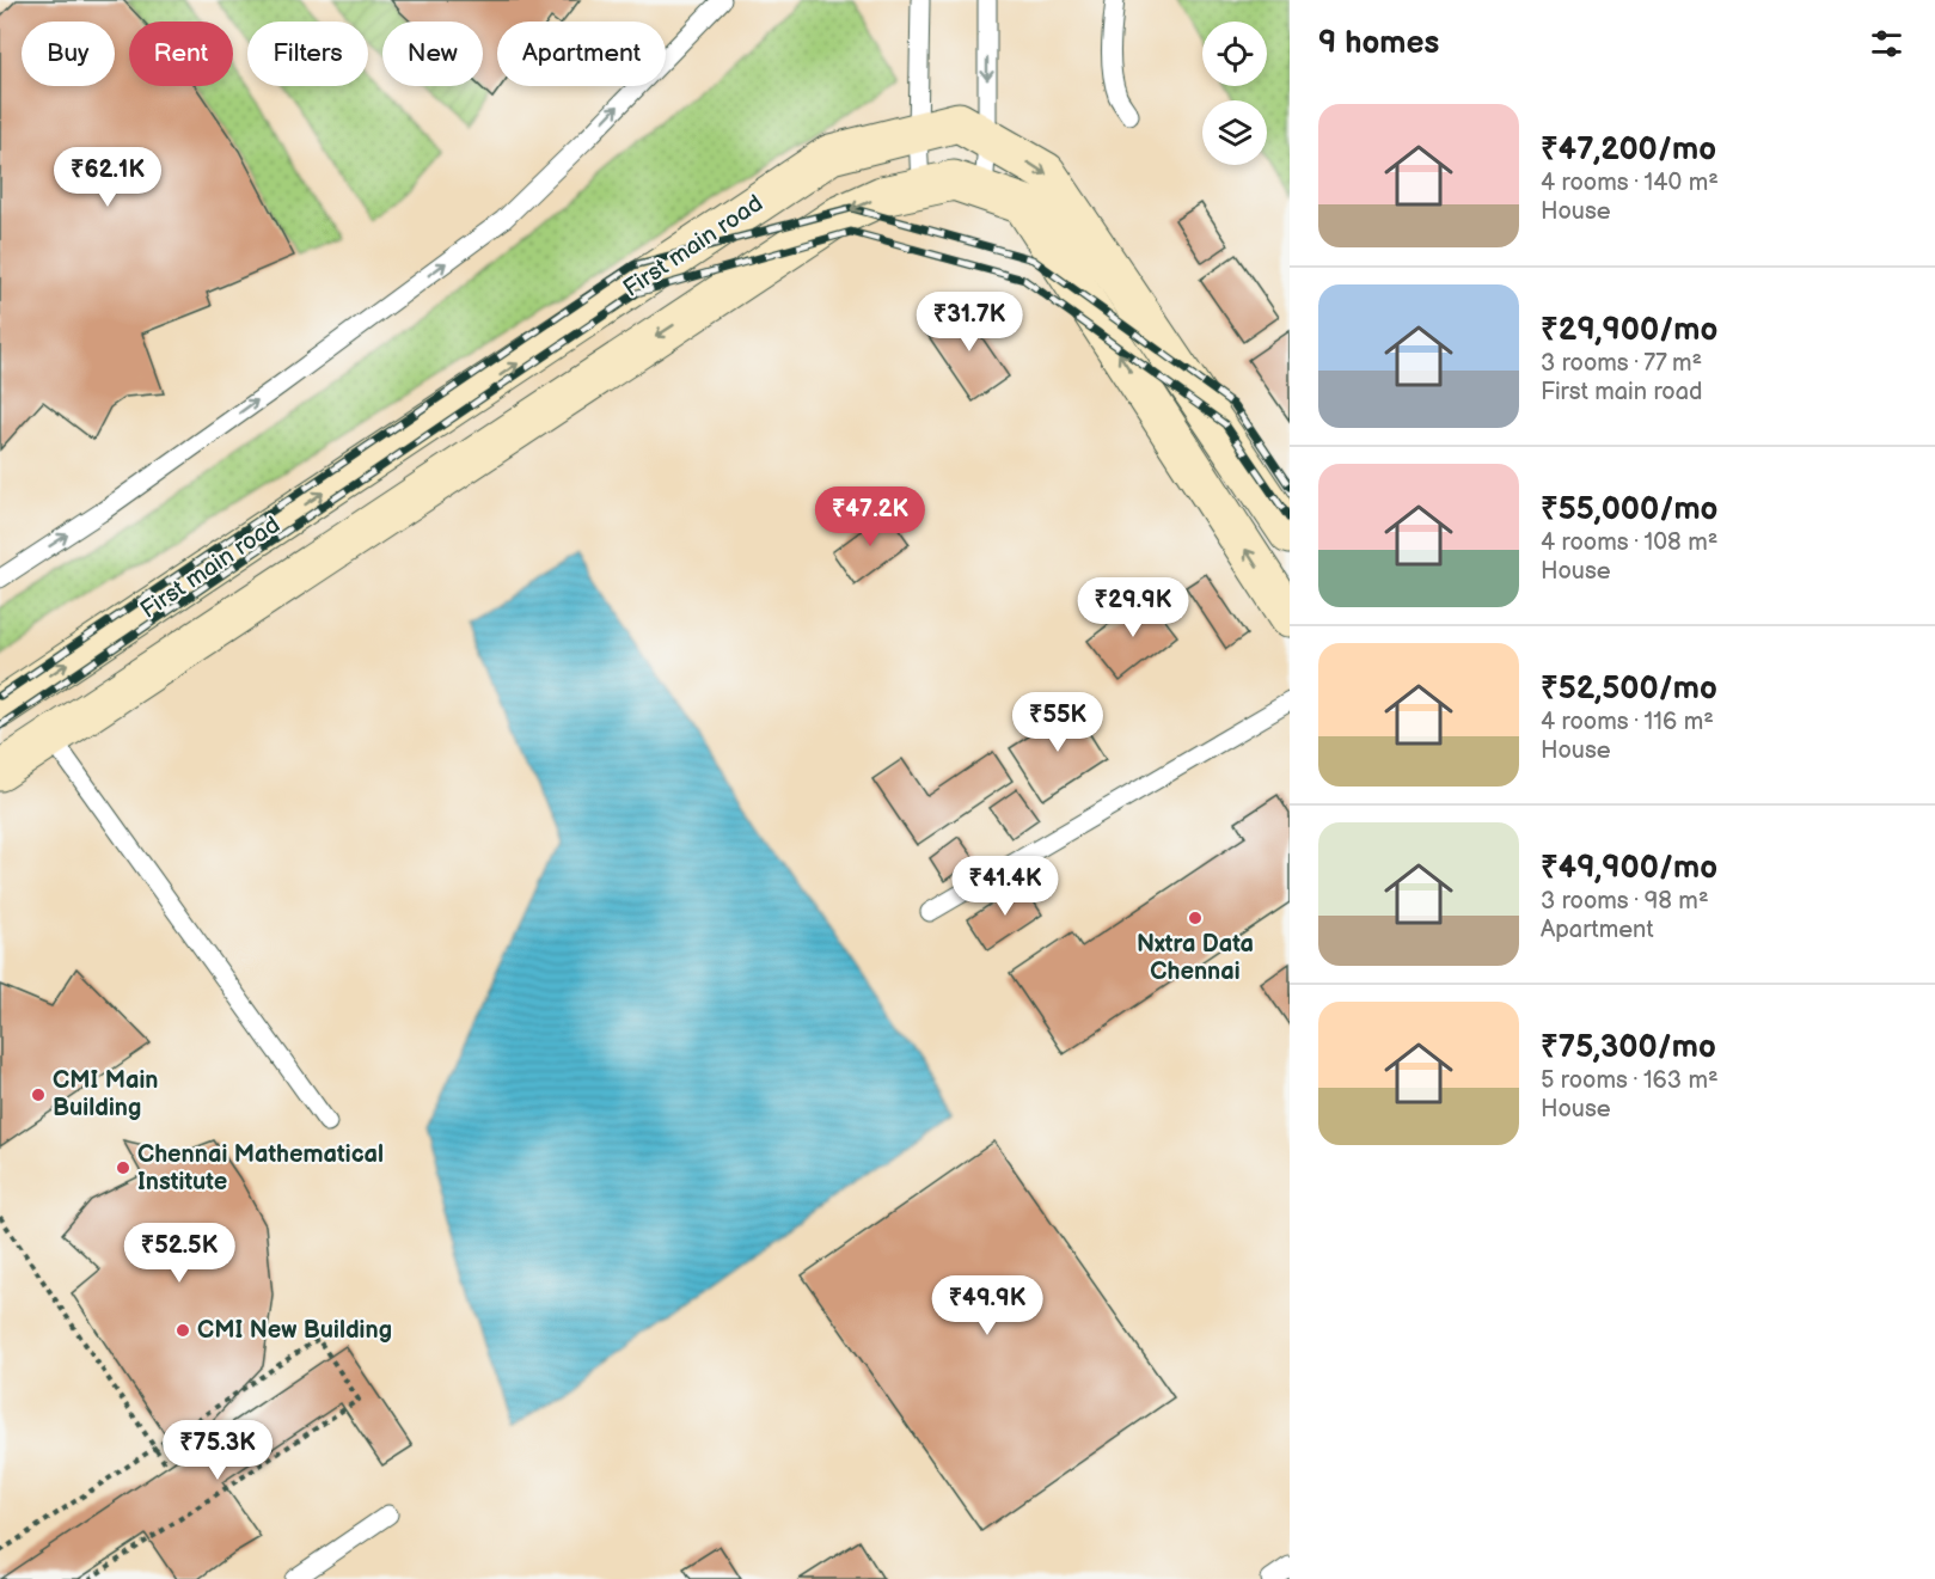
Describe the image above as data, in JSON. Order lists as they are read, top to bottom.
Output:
{
  "streets": {
    "street": ["First main road"]
  },
  "places": [
    "Nxtra Data Chennai",
    "CMI Main Building",
    "Chennai Mathematical Institute",
    "CMI New Building"
  ],
  "page": {
    "heading": "9 homes",
    "chip": [
      "Buy",
      "Rent",
      "Filters",
      "New",
      "Apartment"
    ],
    "list": [
      {
        "name": "₹47,200/mo",
        "note": "4 rooms · 140 m² · House"
      },
      {
        "name": "₹29,900/mo",
        "note": "3 rooms · 77 m² · First main road"
      },
      {
        "name": "₹55,000/mo",
        "note": "4 rooms · 108 m² · House"
      },
      {
        "name": "₹52,500/mo",
        "note": "4 rooms · 116 m² · House"
      },
      {
        "name": "₹49,900/mo",
        "note": "3 rooms · 98 m² · Apartment"
      },
      {
        "name": "₹75,300/mo",
        "note": "5 rooms · 163 m² · House"
      }
    ],
    "price": [
      "₹62.1K",
      "₹31.7K",
      "₹47.2K",
      "₹29.9K",
      "₹55K",
      "₹41.4K",
      "₹52.5K",
      "₹49.9K",
      "₹75.3K"
    ]
  }
}
